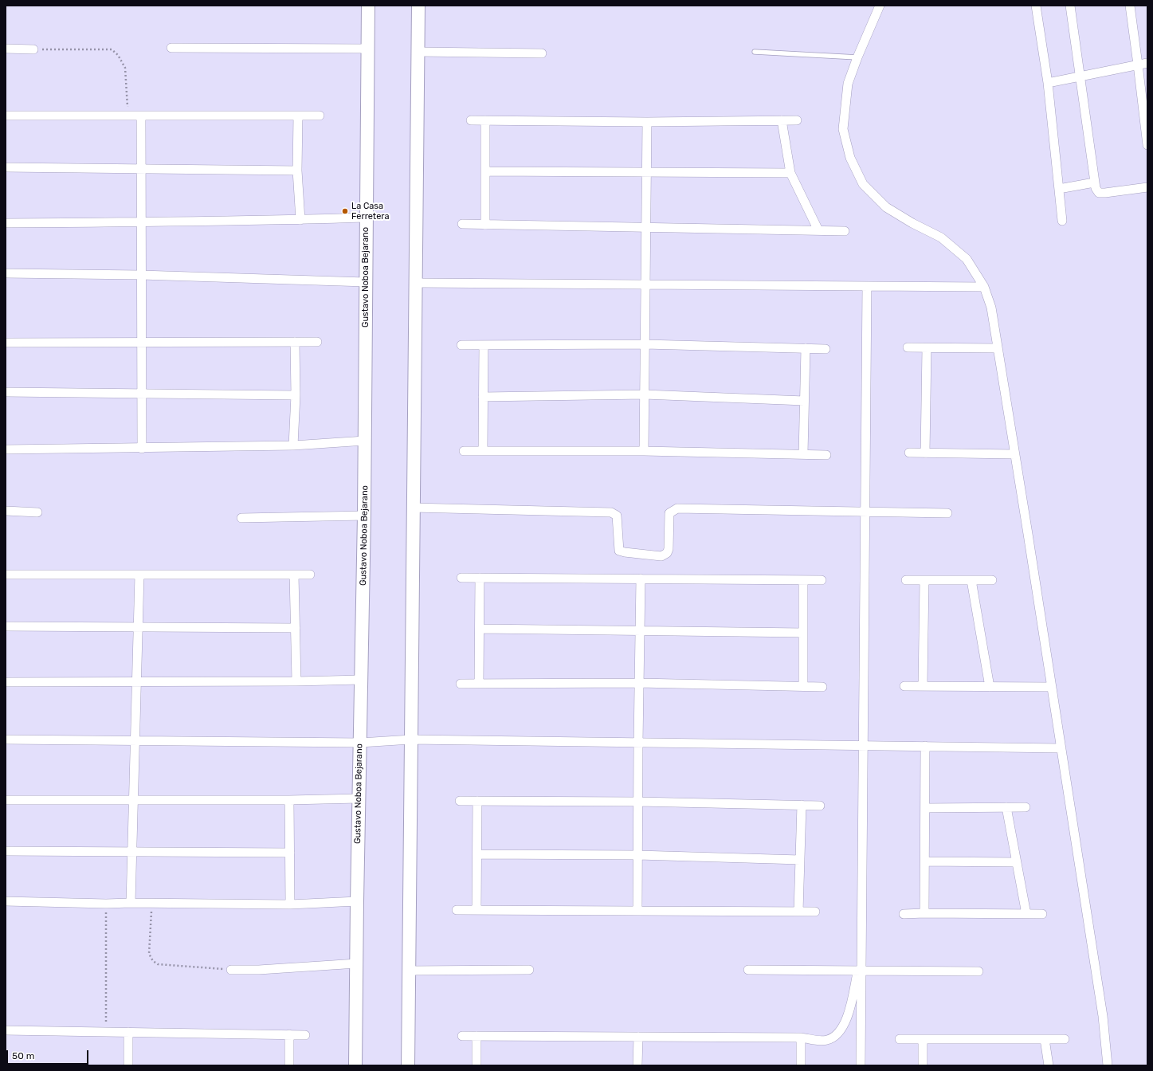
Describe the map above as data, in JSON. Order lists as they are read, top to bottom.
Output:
{
  "streets": {
    "street": ["Gustavo Noboa Bejarano"]
  },
  "places": ["La Casa Ferretera"],
  "scale_bar": "50 m"
}
